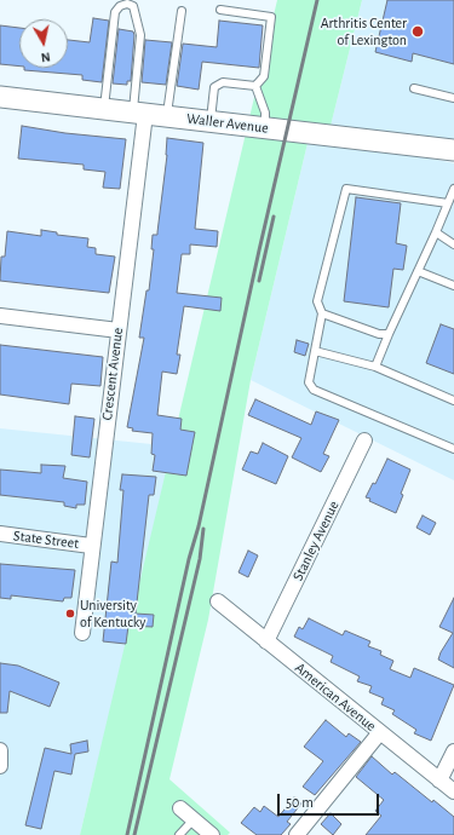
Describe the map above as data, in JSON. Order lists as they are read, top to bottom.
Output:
{
  "streets": {
    "main road": ["Waller Avenue"],
    "street": [
      "Crescent Avenue",
      "State Street",
      "Stanley Avenue",
      "American Avenue"
    ]
  },
  "crossings": [
    ["Waller Avenue", "Crescent Avenue"],
    ["Crescent Avenue", "State Street"],
    ["Stanley Avenue", "American Avenue"]
  ],
  "places": ["Arthritis Center of Lexington", "University of Kentucky"],
  "scale_bar": "50 m",
  "north": "bottom"
}
